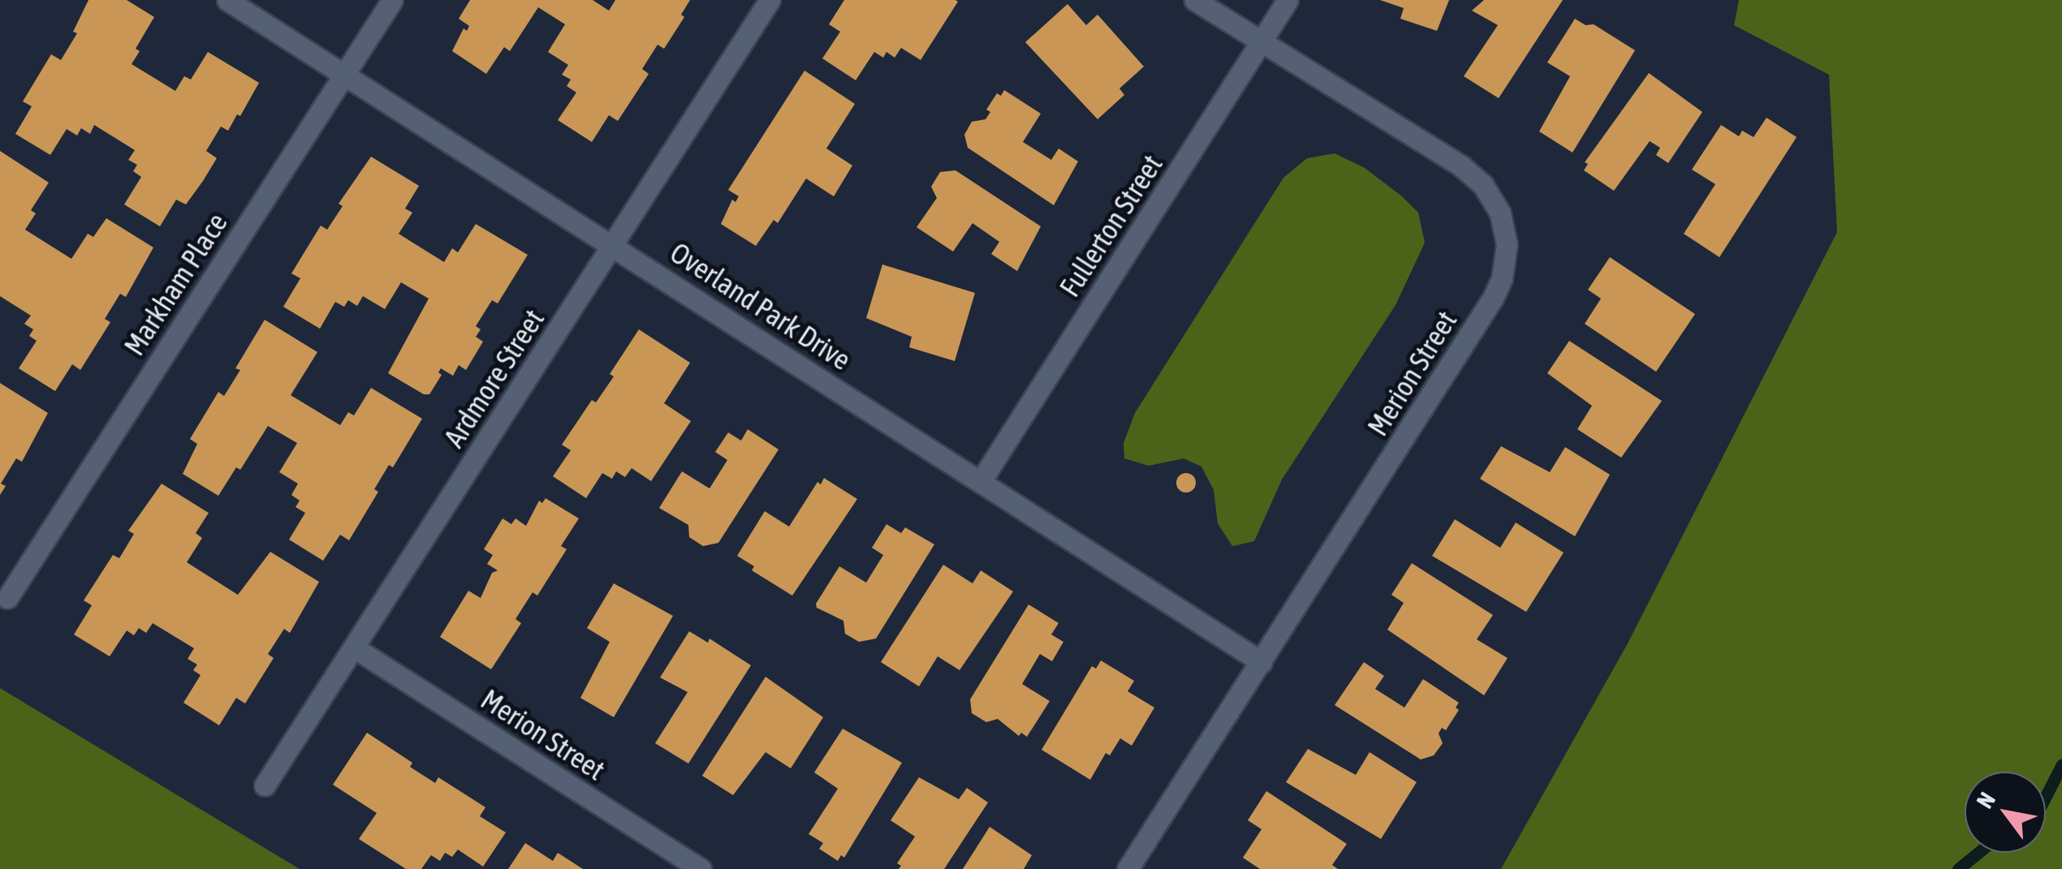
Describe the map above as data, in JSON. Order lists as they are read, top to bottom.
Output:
{
  "streets": {
    "street": [
      "Fullerton Street",
      "Markham Place",
      "Overland Park Drive",
      "Merion Street",
      "Ardmore Street"
    ]
  },
  "crossings": [
    ["Fullerton Street", "Overland Park Drive"],
    ["Fullerton Street", "Merion Street"],
    ["Markham Place", "Overland Park Drive"],
    ["Overland Park Drive", "Merion Street"],
    ["Overland Park Drive", "Ardmore Street"],
    ["Merion Street", "Ardmore Street"]
  ],
  "north": "top left"
}
